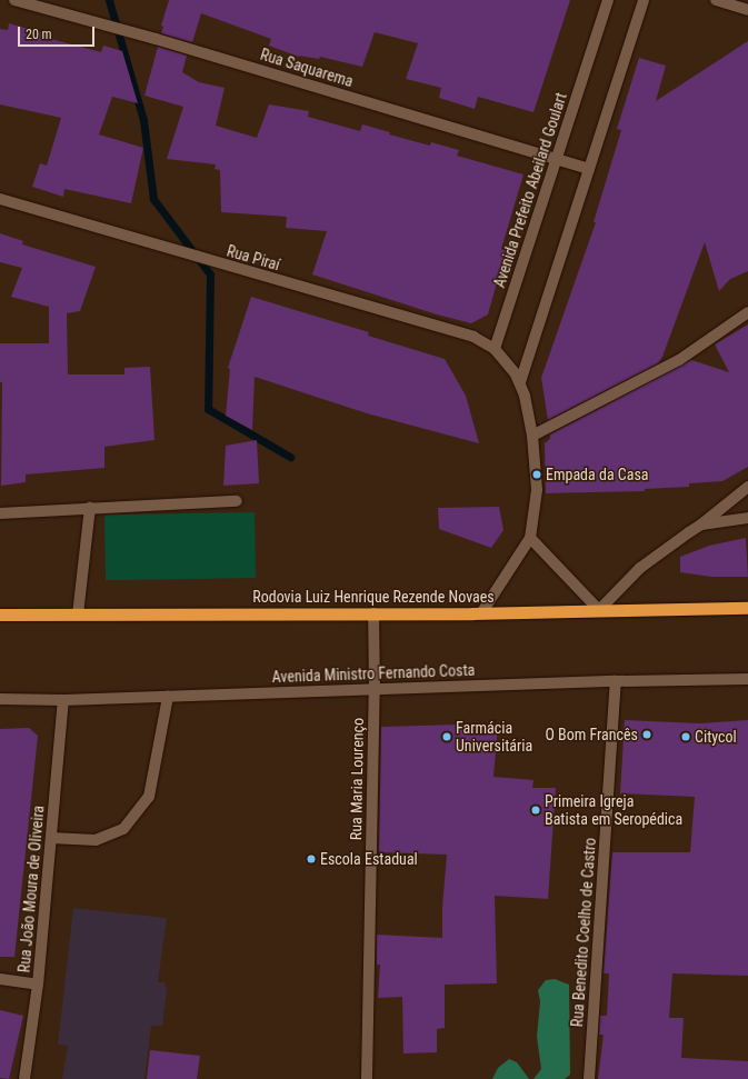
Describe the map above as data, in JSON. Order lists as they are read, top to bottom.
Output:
{
  "streets": {
    "highway": ["Rodovia Luiz Henrique Rezende Novaes"],
    "street": [
      "Rua Saquarema",
      "Avenida Prefeito Abeilard Goulart",
      "Rua Piraí",
      "Avenida Ministro Fernando Costa",
      "Rua Maria Lourenço",
      "Rua João Moura de Oliveira",
      "Rua Benedito Coelho de Castro"
    ]
  },
  "crossings": [
    ["Rua Saquarema", "Avenida Prefeito Abeilard Goulart"],
    ["Avenida Prefeito Abeilard Goulart", "Rua Piraí"],
    ["Rodovia Luiz Henrique Rezende Novaes", "Rua Maria Lourenço"],
    ["Avenida Ministro Fernando Costa", "Rua Maria Lourenço"],
    ["Avenida Ministro Fernando Costa", "Rua João Moura de Oliveira"],
    ["Avenida Ministro Fernando Costa", "Rua Benedito Coelho de Castro"]
  ],
  "places": [
    "Empada da Casa",
    "O Bom Francês",
    "Farmácia Universitária",
    "Citycol",
    "Primeira Igreja Batista em Seropédica",
    "Escola Estadual"
  ],
  "scale_bar": "20 m"
}
